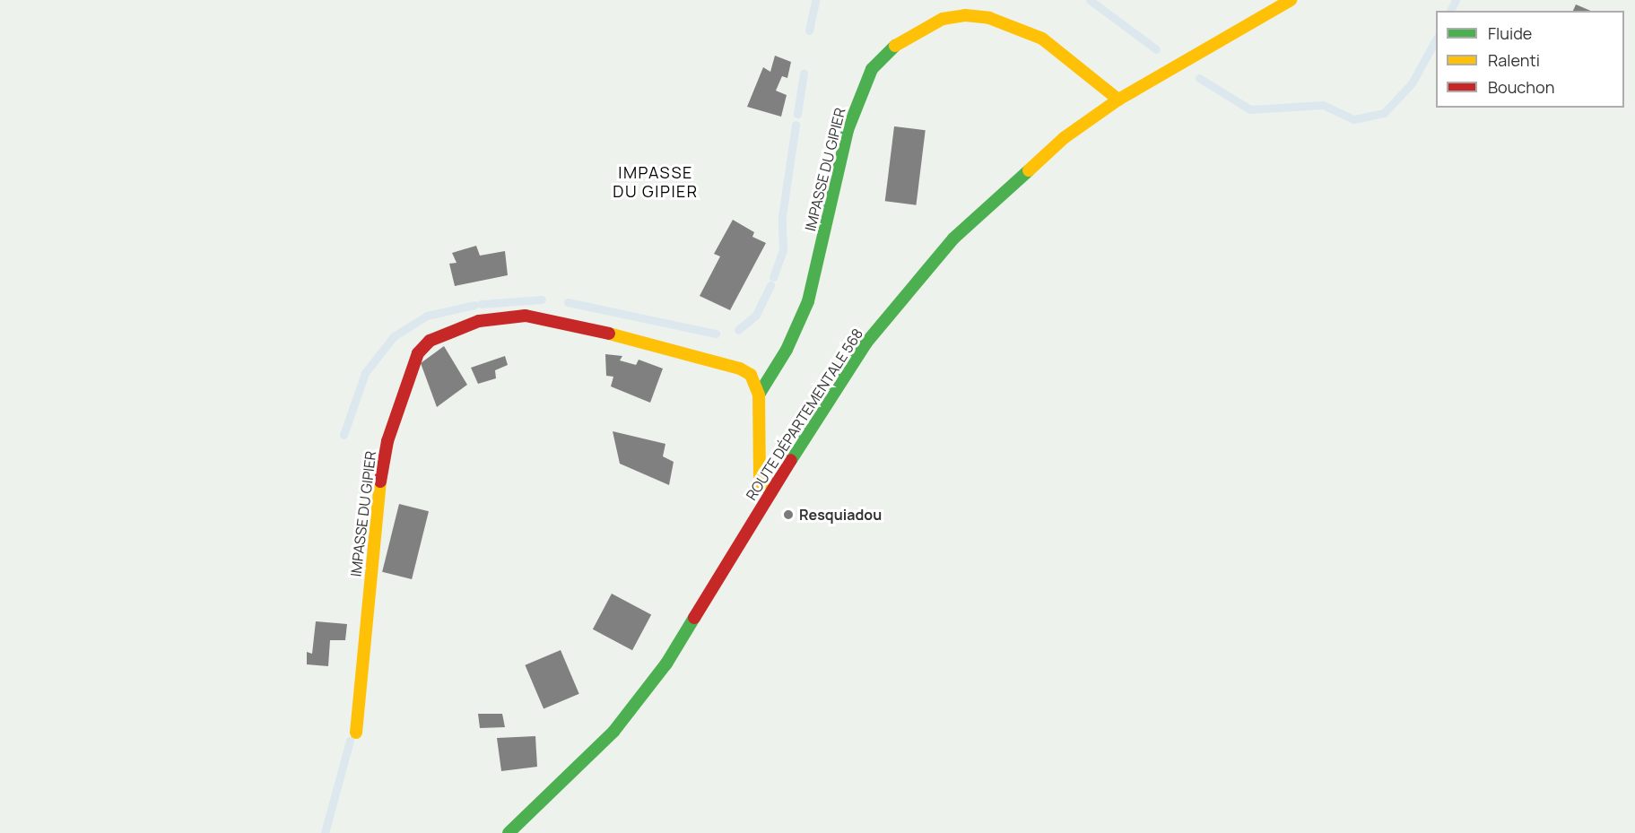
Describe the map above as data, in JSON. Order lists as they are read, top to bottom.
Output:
{
  "streets": {
    "street": ["IMPASSE DU GIPIER", "ROUTE DÉPARTEMENTALE 568"]
  },
  "crossings": [
    ["IMPASSE DU GIPIER", "ROUTE DÉPARTEMENTALE 568"]
  ],
  "districts": ["IMPASSE DU GIPIER"],
  "places": ["Resquiadou"],
  "legend": ["Fluide", "Ralenti", "Bouchon"]
}
